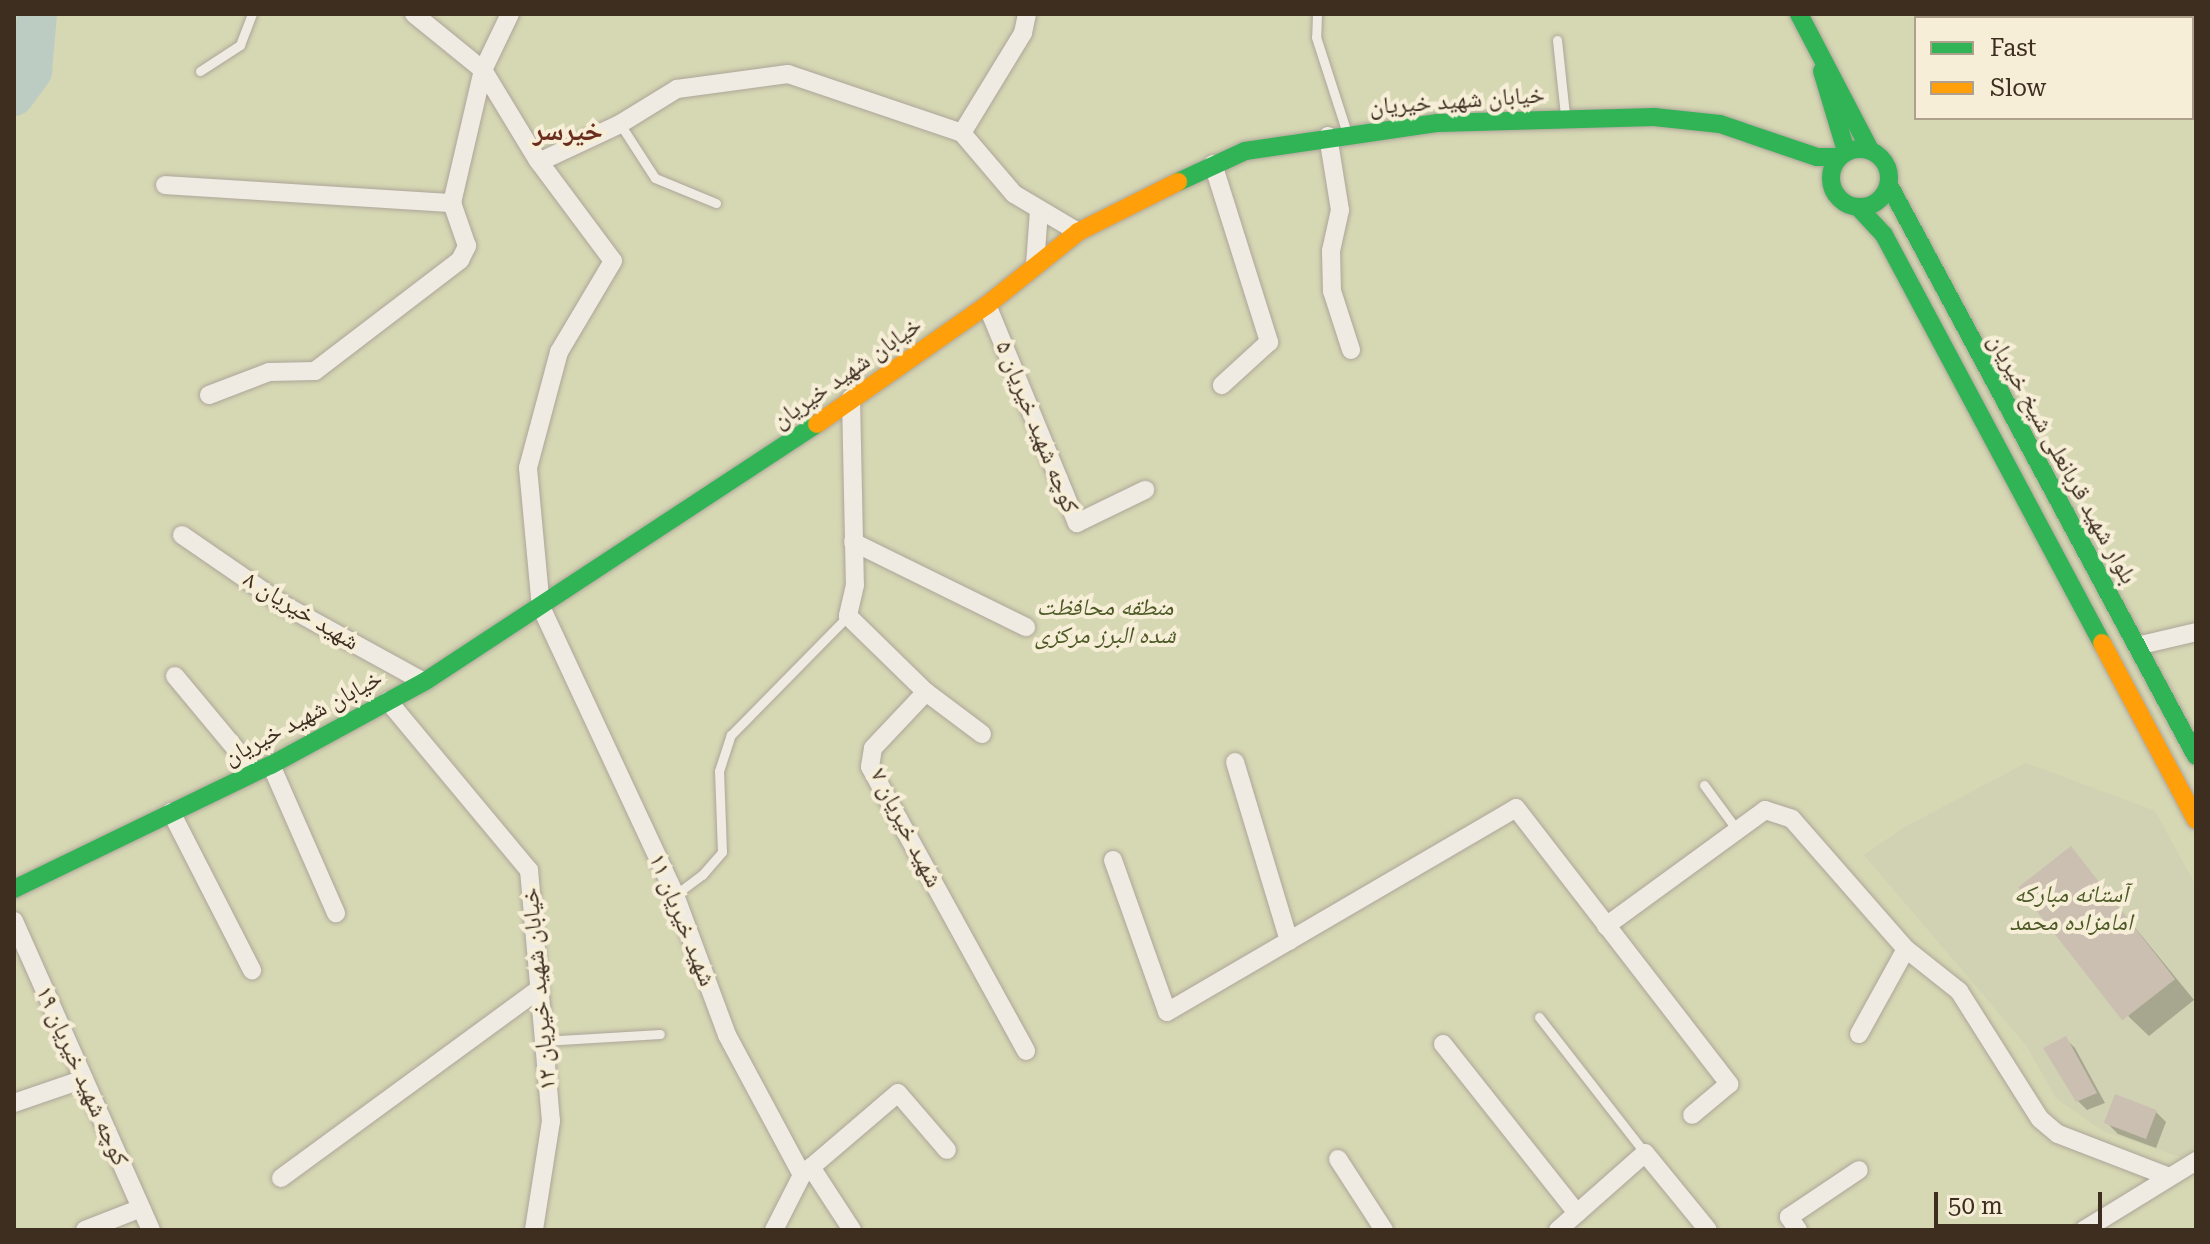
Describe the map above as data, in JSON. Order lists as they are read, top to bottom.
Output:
{
  "streets": {
    "street": [
      "خیابان شهید خیریان",
      "کوچه شهید خیریان ۵",
      "بلوار شهید قربانعلی شیخ خیریان",
      "شهید خیریان ۸",
      "شهید خیریان ۷",
      "شهید خیریان ۱۱",
      "خیابان شهید خیریان ۱۲",
      "کوچه شهید خیریان ۱۹"
    ]
  },
  "crossings": [
    ["خیابان شهید خیریان", "کوچه شهید خیریان ۵"],
    ["خیابان شهید خیریان", "شهید خیریان ۸"],
    ["خیابان شهید خیریان", "شهید خیریان ۱۱"],
    ["خیابان شهید خیریان", "خیابان شهید خیریان ۱۲"]
  ],
  "districts": ["خیرسر"],
  "parks": ["منطقه محافظت شده البرز مرکزی", "آستانه مبارکه امامزاده محمد"],
  "legend": ["Fast", "Slow"],
  "scale_bar": "50 m"
}
